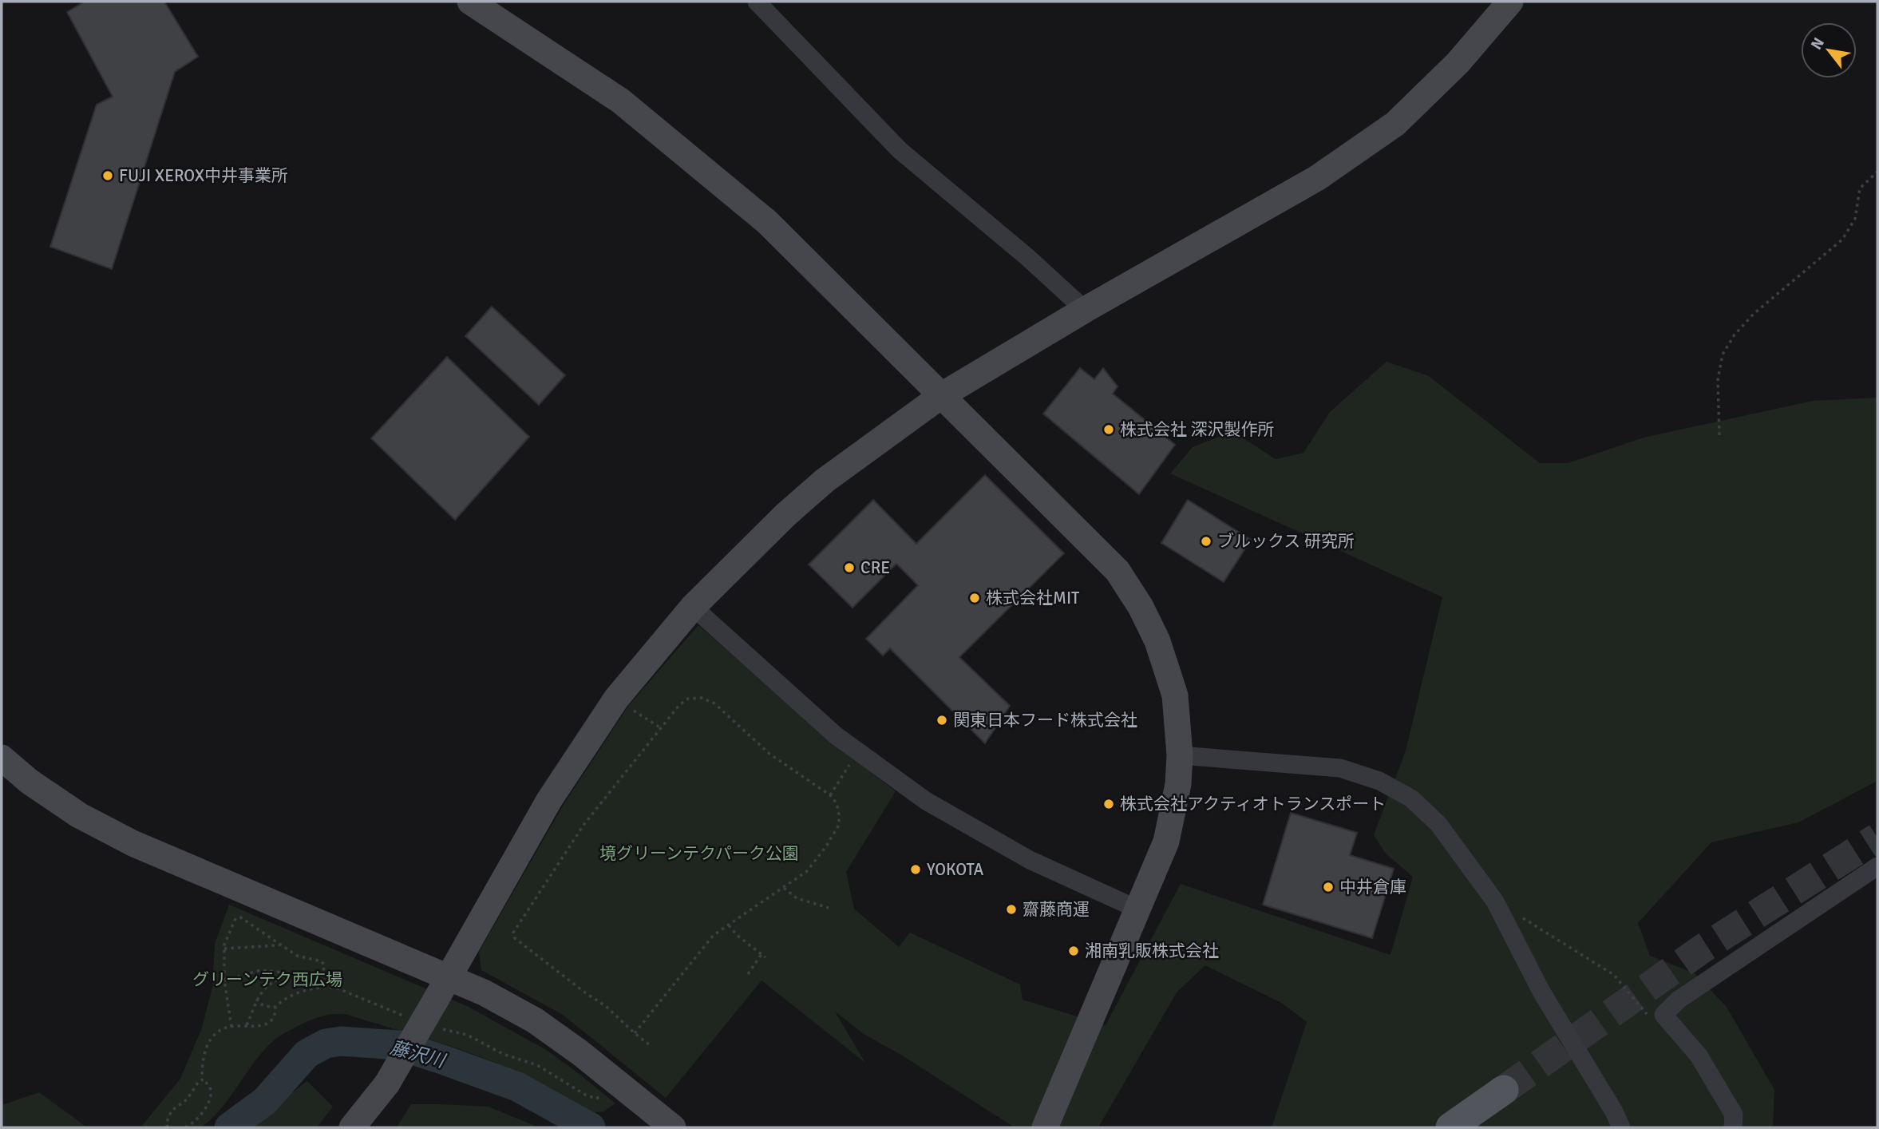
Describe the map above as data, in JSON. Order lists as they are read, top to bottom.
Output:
{
  "water": ["藤沢川"],
  "parks": ["境グリーンテクパーク公園", "グリーンテク西広場"],
  "places": [
    "FUJI XEROX中井事業所",
    "株式会社 深沢製作所",
    "ブルックス 研究所",
    "CRE",
    "株式会社MIT",
    "関東日本フード株式会社",
    "株式会社アクティオトランスポート",
    "YOKOTA",
    "中井倉庫",
    "齋藤商運",
    "湘南乳販株式会社"
  ],
  "north": "top left"
}
